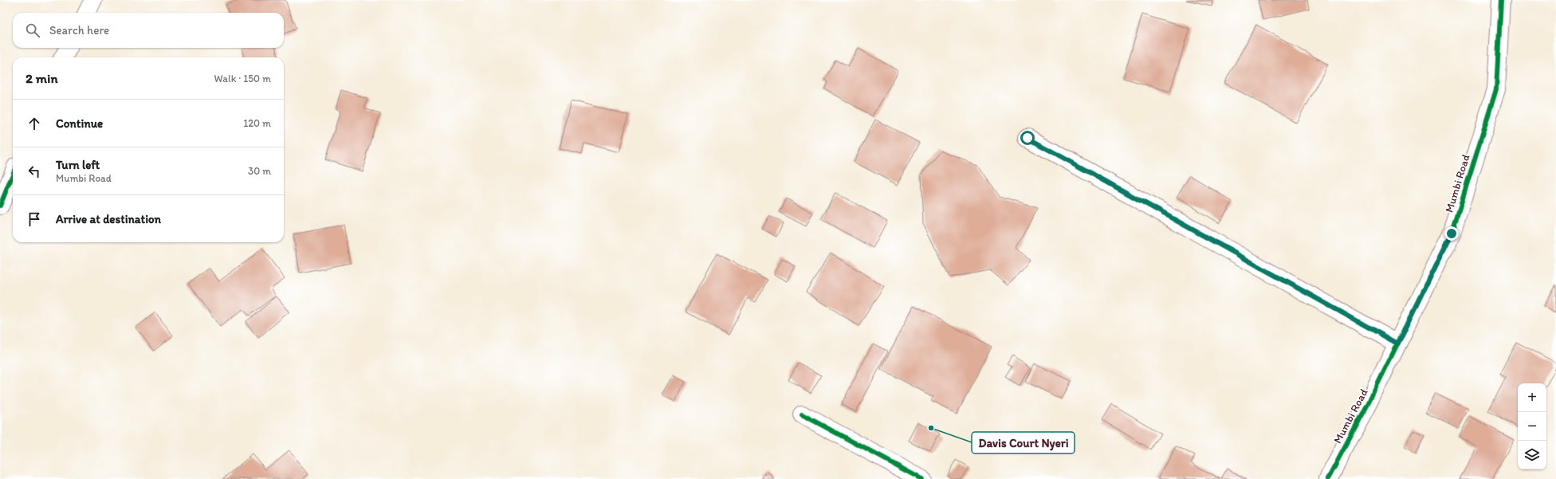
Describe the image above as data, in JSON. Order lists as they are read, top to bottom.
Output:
{
  "streets": {
    "street": ["Mumbi Road"]
  },
  "places": ["Davis Court Nyeri"],
  "page": {
    "search": "Search here",
    "heading": ["2 min", "Walk · 150 m"],
    "list": [
      ["Continue", "120 m"],
      ["Turn left", "Mumbi Road", "30 m"],
      "Arrive at destination"
    ],
    "map_buttons": ["+", "−"]
  }
}
